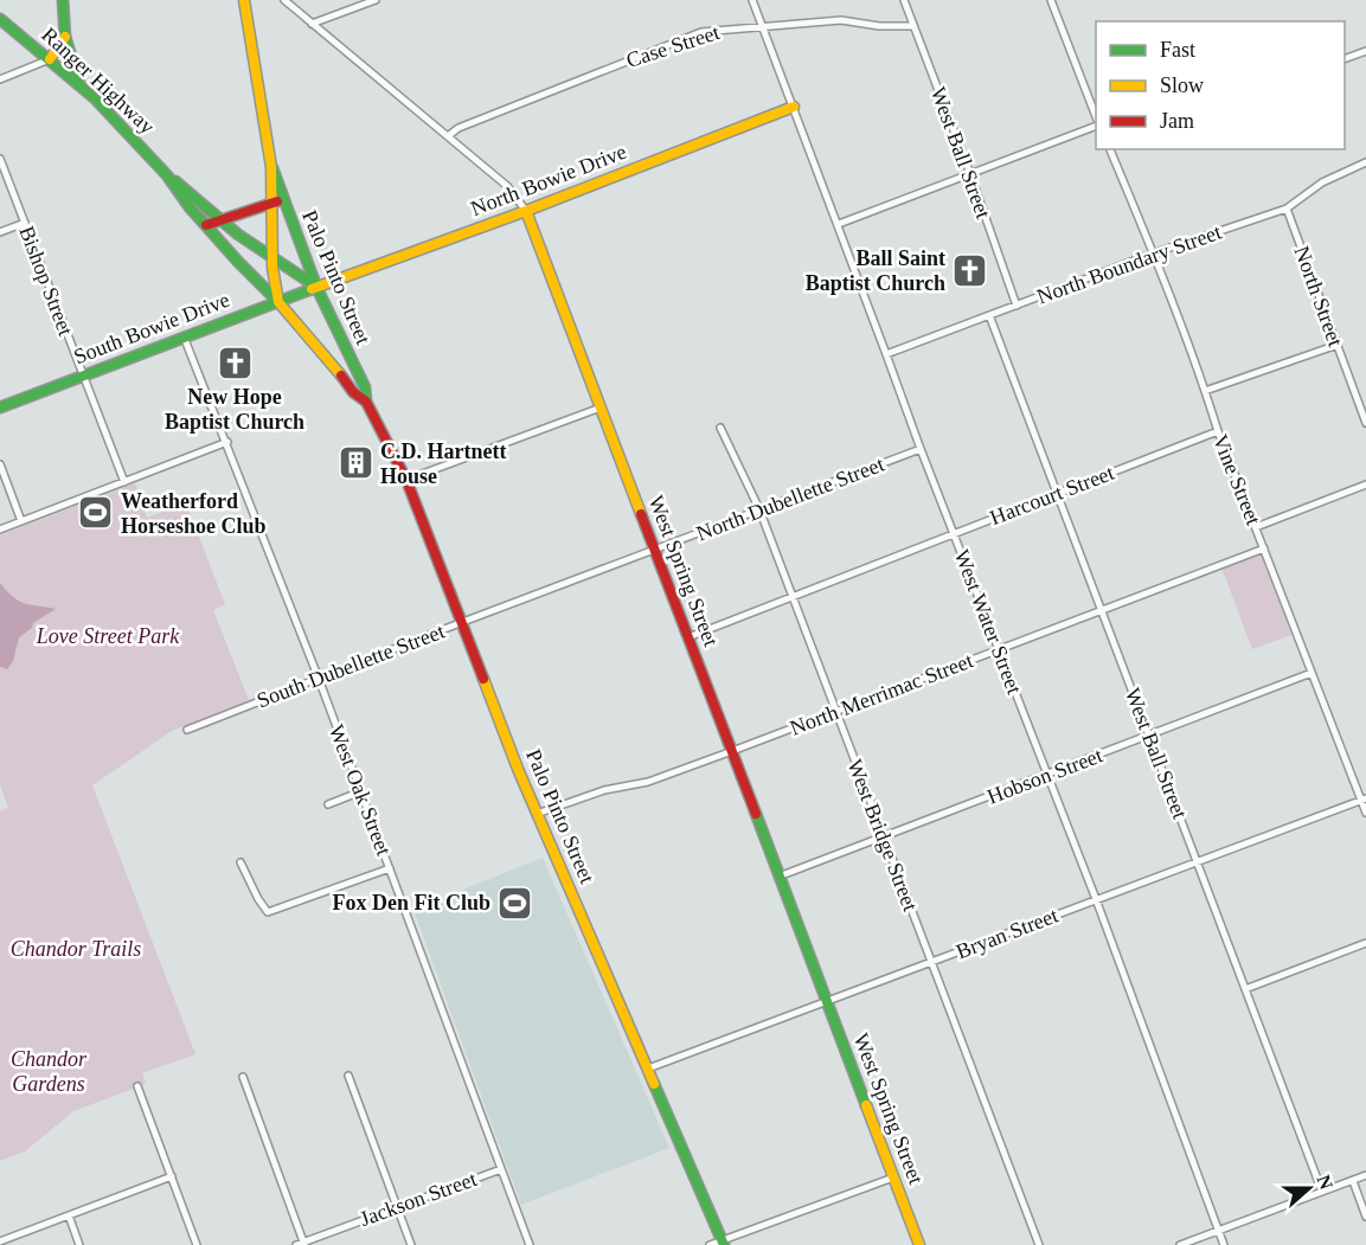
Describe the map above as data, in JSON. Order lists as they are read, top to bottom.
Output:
{
  "streets": {
    "main road": [
      "Ranger Highway",
      "North Bowie Drive",
      "Palo Pinto Street",
      "South Bowie Drive",
      "West Spring Street"
    ],
    "street": [
      "Case Street",
      "West Ball Street",
      "North Boundary Street",
      "Bishop Street",
      "North Street",
      "Vine Street",
      "Harcourt Street",
      "North Dubellette Street",
      "West Water Street",
      "South Dubellette Street",
      "North Merrimac Street",
      "Hobson Street",
      "West Oak Street",
      "West Bridge Street",
      "Bryan Street",
      "Jackson Street"
    ]
  },
  "crossings": [
    ["Case Street", "West Ball Street"],
    ["Case Street", "West Spring Street"],
    ["Case Street", "West Water Street"],
    ["Ranger Highway", "North Bowie Drive"],
    ["Ranger Highway", "Palo Pinto Street"],
    ["Ranger Highway", "South Bowie Drive"],
    ["West Ball Street", "North Boundary Street"],
    ["West Ball Street", "Harcourt Street"],
    ["West Ball Street", "North Merrimac Street"],
    ["West Ball Street", "Hobson Street"],
    ["West Ball Street", "Bryan Street"],
    ["North Bowie Drive", "Palo Pinto Street"],
    ["North Bowie Drive", "South Bowie Drive"],
    ["North Bowie Drive", "West Spring Street"],
    ["North Bowie Drive", "West Water Street"],
    ["North Boundary Street", "North Street"],
    ["North Boundary Street", "Vine Street"],
    ["North Boundary Street", "West Water Street"],
    ["Palo Pinto Street", "South Bowie Drive"],
    ["Palo Pinto Street", "North Dubellette Street"],
    ["Palo Pinto Street", "South Dubellette Street"],
    ["Palo Pinto Street", "North Merrimac Street"],
    ["Palo Pinto Street", "Bryan Street"],
    ["Bishop Street", "South Bowie Drive"],
    ["South Bowie Drive", "West Oak Street"],
    ["Vine Street", "Harcourt Street"],
    ["Vine Street", "North Merrimac Street"],
    ["Vine Street", "Hobson Street"],
    ["Vine Street", "Bryan Street"],
    ["Harcourt Street", "West Spring Street"],
    ["Harcourt Street", "West Water Street"],
    ["Harcourt Street", "West Bridge Street"],
    ["North Dubellette Street", "West Spring Street"],
    ["North Dubellette Street", "West Water Street"],
    ["North Dubellette Street", "South Dubellette Street"],
    ["North Dubellette Street", "West Bridge Street"],
    ["West Spring Street", "North Merrimac Street"],
    ["West Spring Street", "Hobson Street"],
    ["West Spring Street", "Bryan Street"],
    ["West Water Street", "North Merrimac Street"],
    ["West Water Street", "Hobson Street"],
    ["West Water Street", "Bryan Street"],
    ["South Dubellette Street", "West Oak Street"],
    ["North Merrimac Street", "West Bridge Street"],
    ["Hobson Street", "West Bridge Street"],
    ["West Oak Street", "Jackson Street"],
    ["West Bridge Street", "Bryan Street"]
  ],
  "parks": ["Love Street Park", "Chandor Trails", "Chandor Gardens"],
  "places": {
    "church": ["Ball Saint Baptist Church", "New Hope Baptist Church"],
    "building": ["C.D. Hartnett House"],
    "sports": ["Weatherford Horseshoe Club", "Fox Den Fit Club"]
  },
  "legend": ["Fast", "Slow", "Jam"],
  "north": "right"
}
